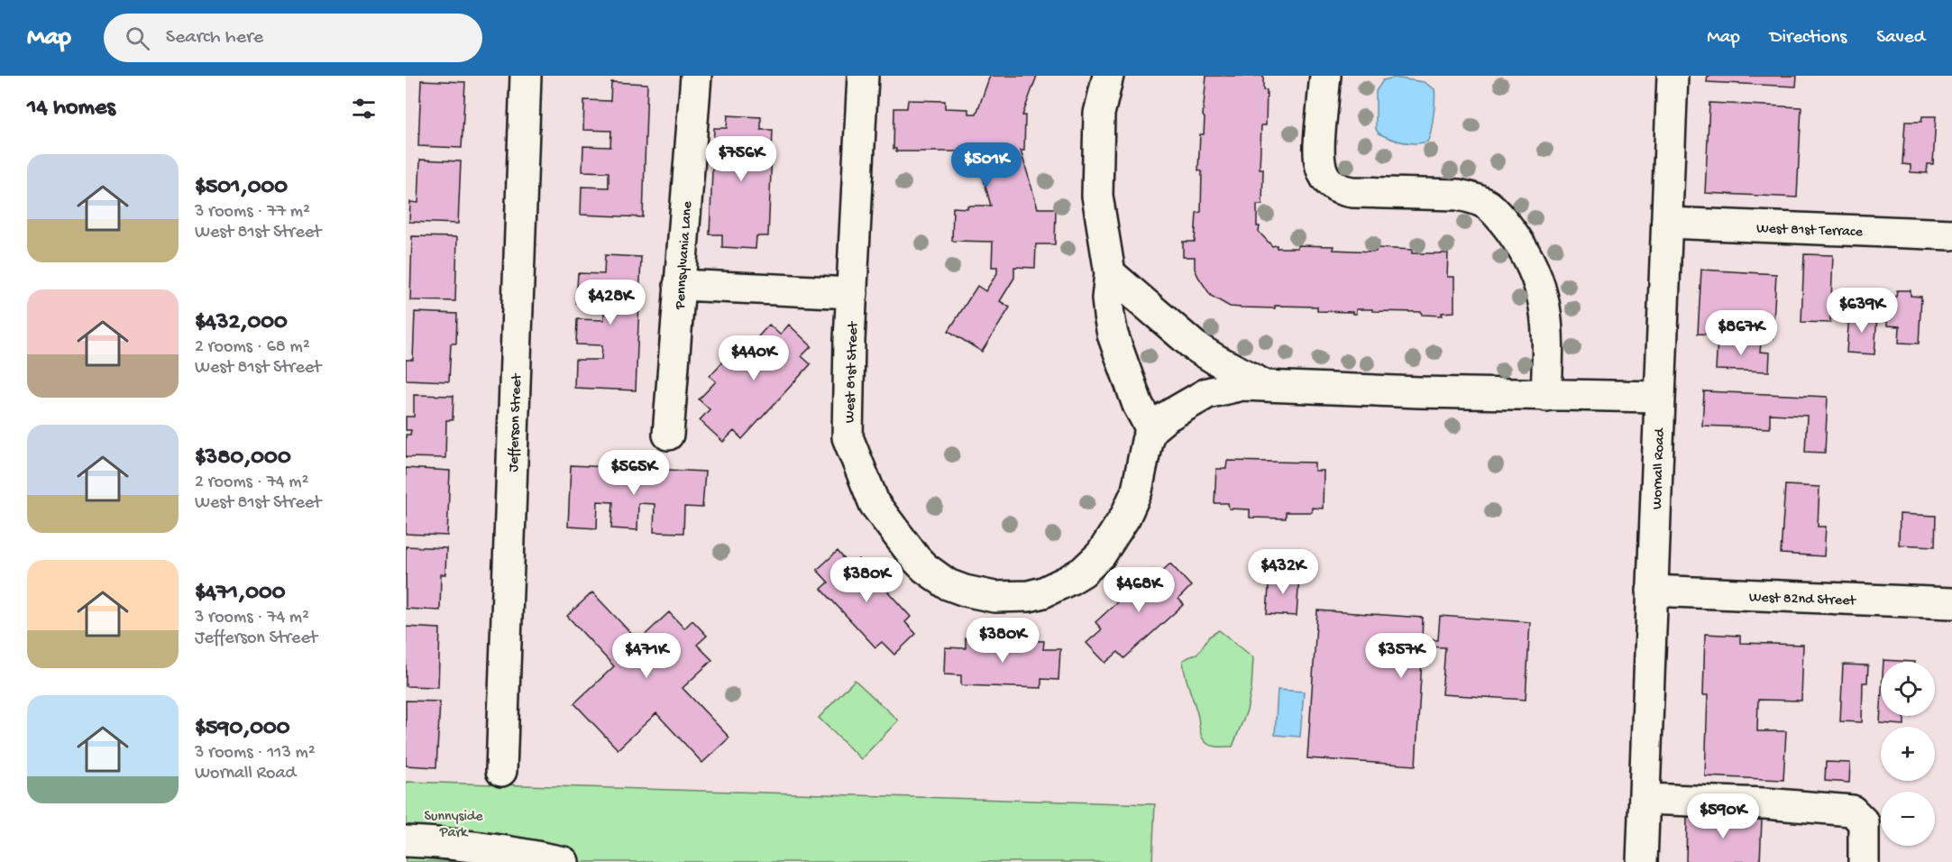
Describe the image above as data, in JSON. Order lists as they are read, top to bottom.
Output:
{
  "streets": {
    "street": [
      "West 81st Terrace",
      "Pennsylvania Lane",
      "West 81st Street",
      "Jefferson Street",
      "Wornall Road",
      "West 82nd Street"
    ]
  },
  "crossings": [
    ["West 81st Terrace", "Wornall Road"],
    ["Wornall Road", "West 82nd Street"]
  ],
  "parks": ["Sunnyside Park"],
  "page": {
    "header": "Map",
    "search": "Search here",
    "nav": ["Map", "Directions", "Saved"],
    "heading": "14 homes",
    "price": [
      "$756K",
      "$501K",
      "$428K",
      "$639K",
      "$867K",
      "$440K",
      "$565K",
      "$432K",
      "$380K",
      "$468K",
      "$380K",
      "$471K",
      "$357K",
      "$590K"
    ],
    "list": [
      {
        "name": "$501,000",
        "note": "3 rooms · 77 m² · West 81st Street"
      },
      {
        "name": "$432,000",
        "note": "2 rooms · 68 m² · West 81st Street"
      },
      {
        "name": "$380,000",
        "note": "2 rooms · 74 m² · West 81st Street"
      },
      {
        "name": "$471,000",
        "note": "3 rooms · 74 m² · Jefferson Street"
      },
      {
        "name": "$590,000",
        "note": "3 rooms · 113 m² · Wornall Road"
      }
    ],
    "map_buttons": ["+", "−"]
  }
}
